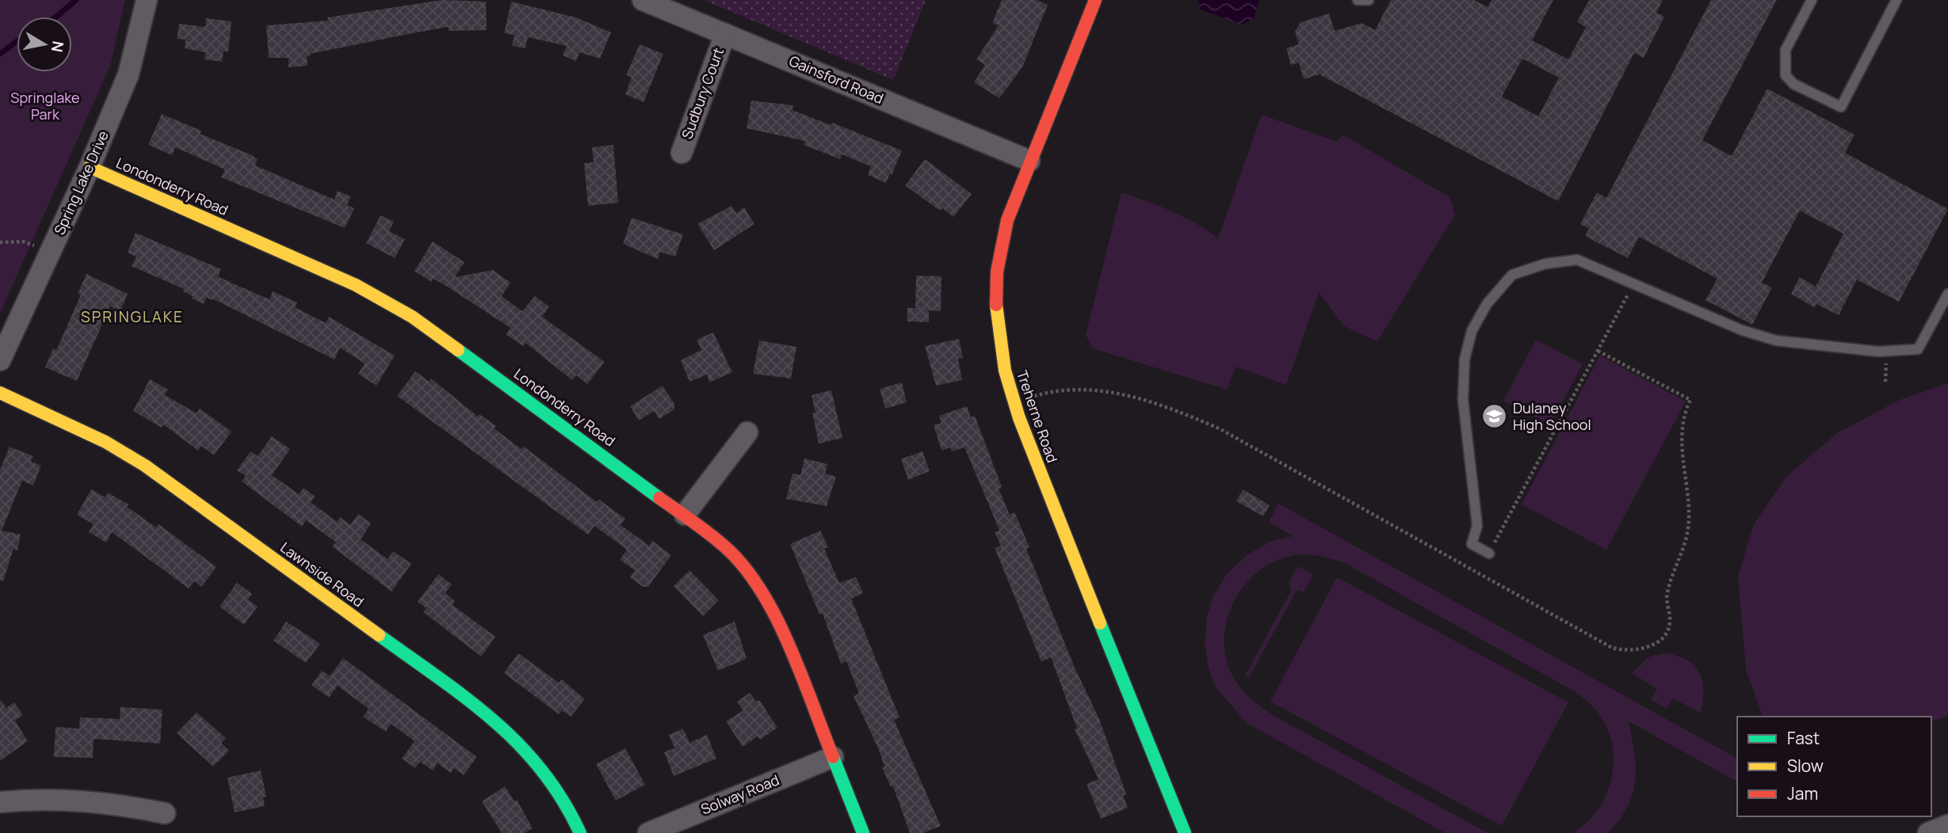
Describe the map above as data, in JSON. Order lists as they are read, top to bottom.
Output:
{
  "streets": {
    "street": [
      "Gainsford Road",
      "Sudbury Court",
      "Spring Lake Drive",
      "Londonderry Road",
      "Treherne Road",
      "Lawnside Road",
      "Solway Road"
    ]
  },
  "crossings": [
    ["Gainsford Road", "Sudbury Court"],
    ["Gainsford Road", "Treherne Road"],
    ["Spring Lake Drive", "Londonderry Road"],
    ["Londonderry Road", "Solway Road"]
  ],
  "districts": ["SPRINGLAKE"],
  "parks": ["Springlake Park"],
  "places": {
    "school or university": ["Dulaney High School"]
  },
  "legend": ["Fast", "Slow", "Jam"],
  "north": "right"
}
